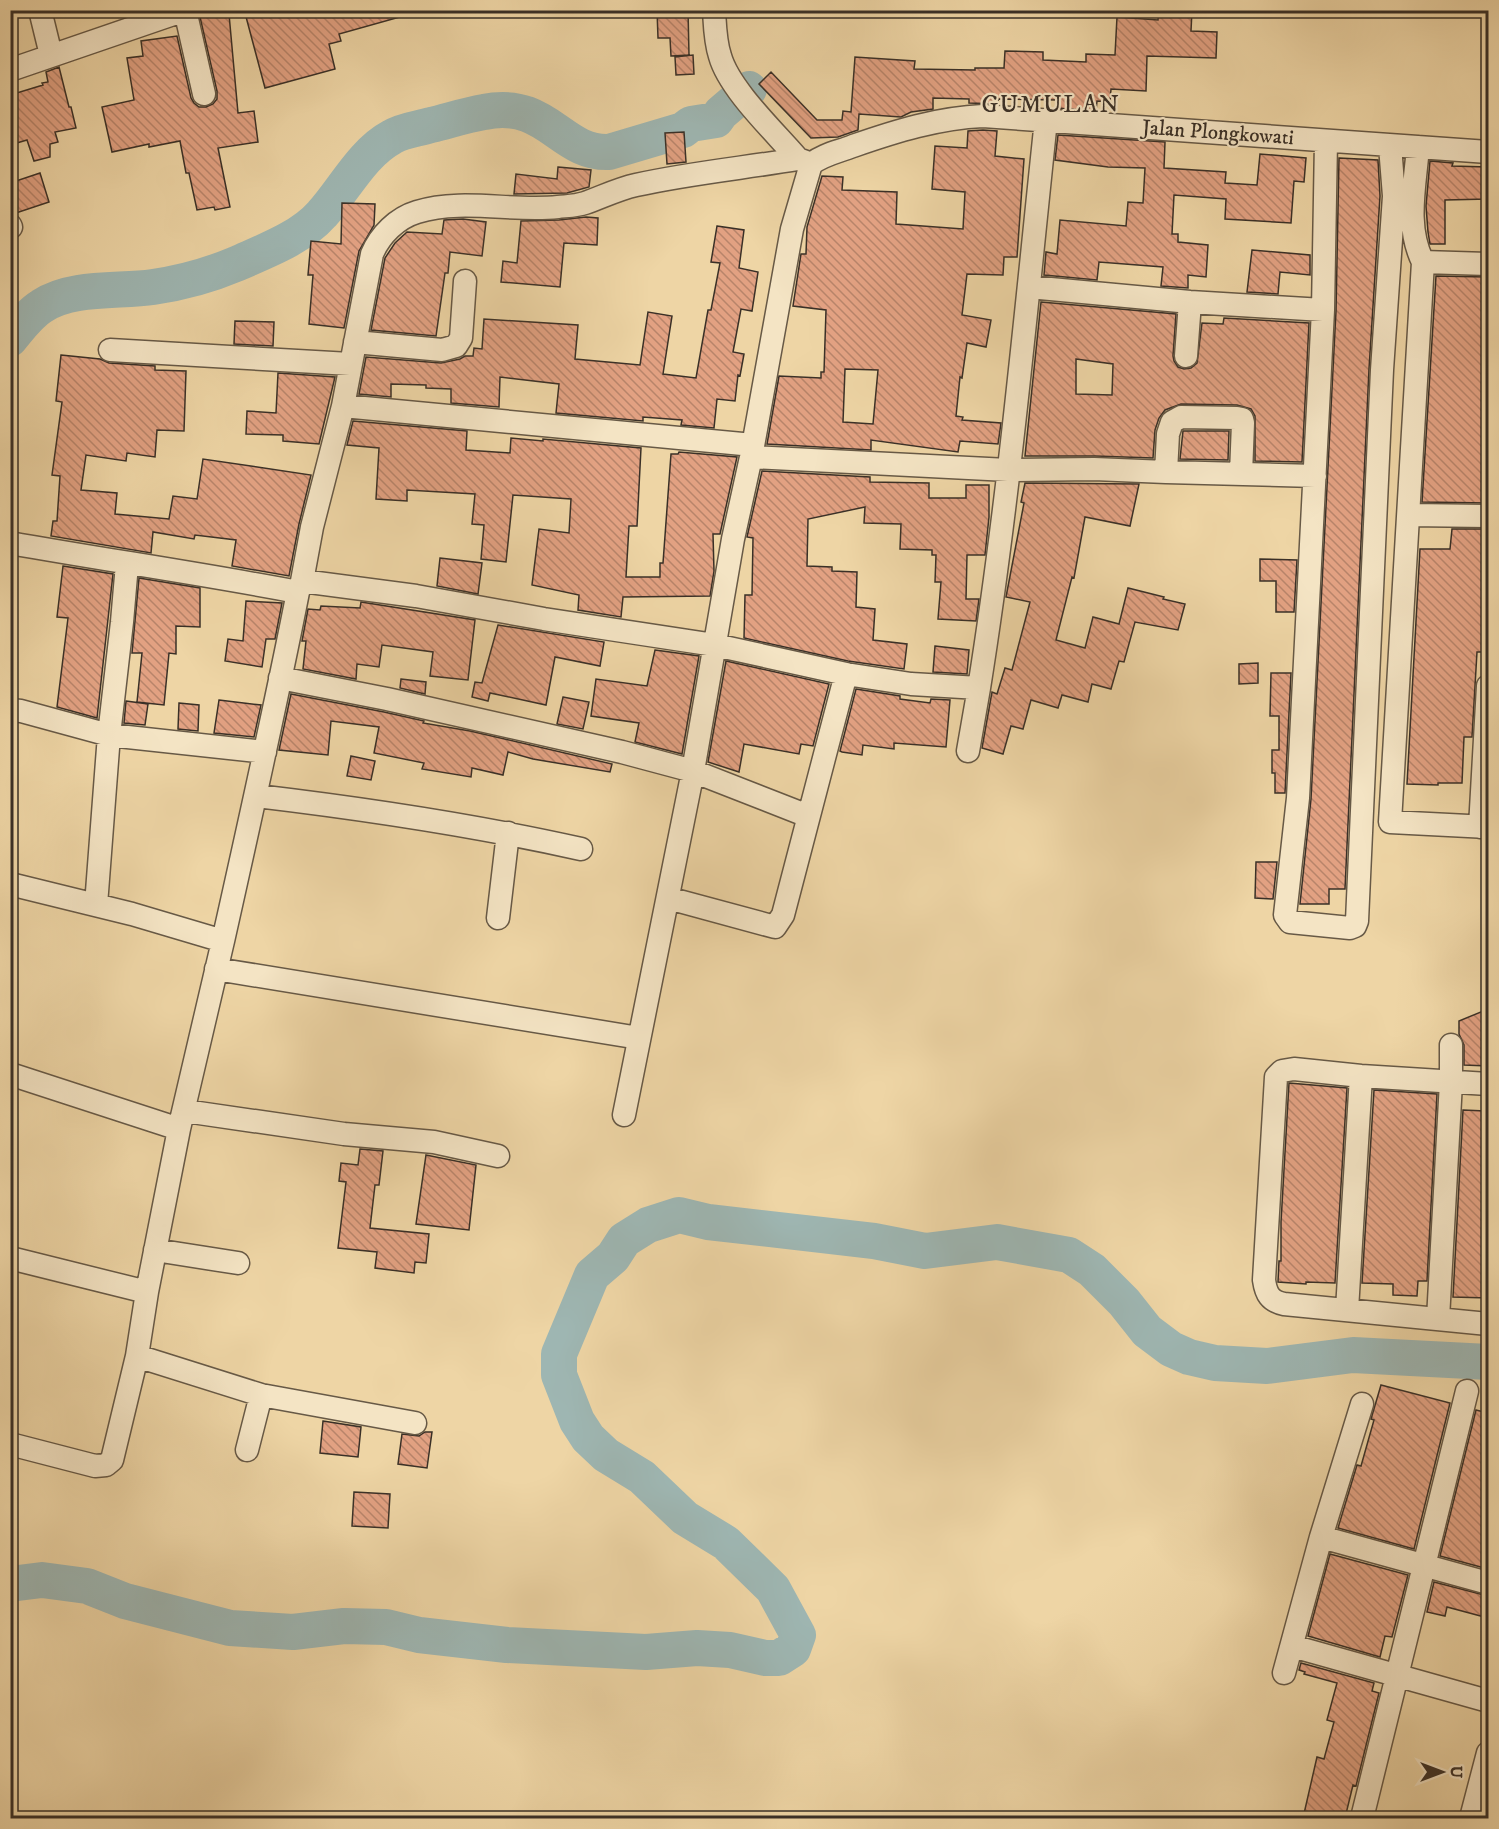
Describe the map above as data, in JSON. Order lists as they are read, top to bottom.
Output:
{
  "streets": {
    "street": ["Jalan Plongkowati"]
  },
  "districts": ["GUMULAN"],
  "north": "right"
}
